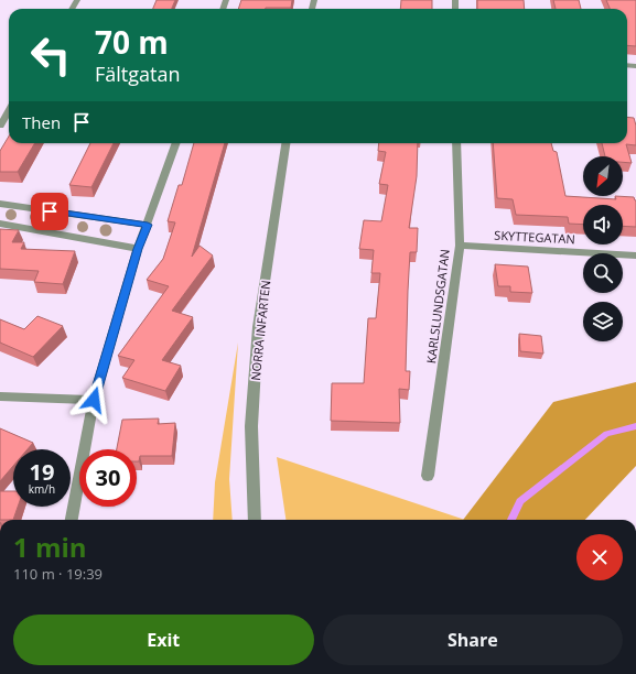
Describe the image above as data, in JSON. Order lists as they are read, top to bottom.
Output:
{
  "streets": {
    "street": ["SKYTTEGATAN", "KARLSLUNDSGATAN", "NORRA INFARTEN"]
  },
  "crossings": [
    ["SKYTTEGATAN", "KARLSLUNDSGATAN"]
  ],
  "north": "bottom left",
  "page": {
    "turn": ["70 m", "Fältgatan"],
    "then": "Then",
    "speed": "19 km/h",
    "limit": "30",
    "heading": ["1 min", "110 m · 19:39"],
    "buttons": ["Exit", "Share"]
  }
}
